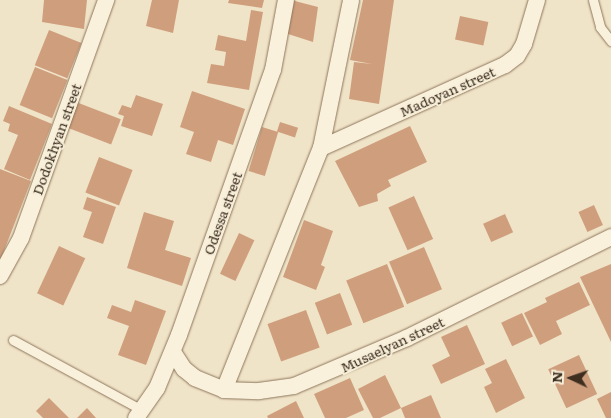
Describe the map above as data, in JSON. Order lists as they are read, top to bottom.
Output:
{
  "streets": {
    "street": [
      "Madoyan street",
      "Dodokhyan street",
      "Odessa street",
      "Musaelyan street"
    ]
  },
  "crossings": [
    ["Odessa street", "Musaelyan street"]
  ],
  "north": "left"
}
